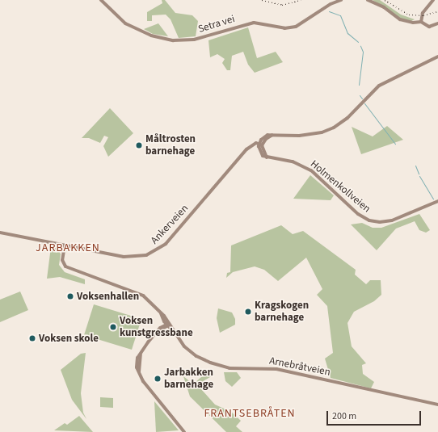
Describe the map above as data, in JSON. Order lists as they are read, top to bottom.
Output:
{
  "streets": {
    "street": [
      "Setra vei",
      "Holmenkollveien",
      "Ankerveien",
      "Arnebråtveien"
    ]
  },
  "crossings": [
    ["Holmenkollveien", "Ankerveien"],
    ["Ankerveien", "Arnebråtveien"]
  ],
  "districts": ["JARBAKKEN", "FRANTSEBRÅTEN"],
  "places": [
    "Måltrosten barnehage",
    "Voksenhallen",
    "Kragskogen barnehage",
    "Voksen kunstgressbane",
    "Voksen skole",
    "Jarbakken barnehage"
  ],
  "scale_bar": "200 m"
}
